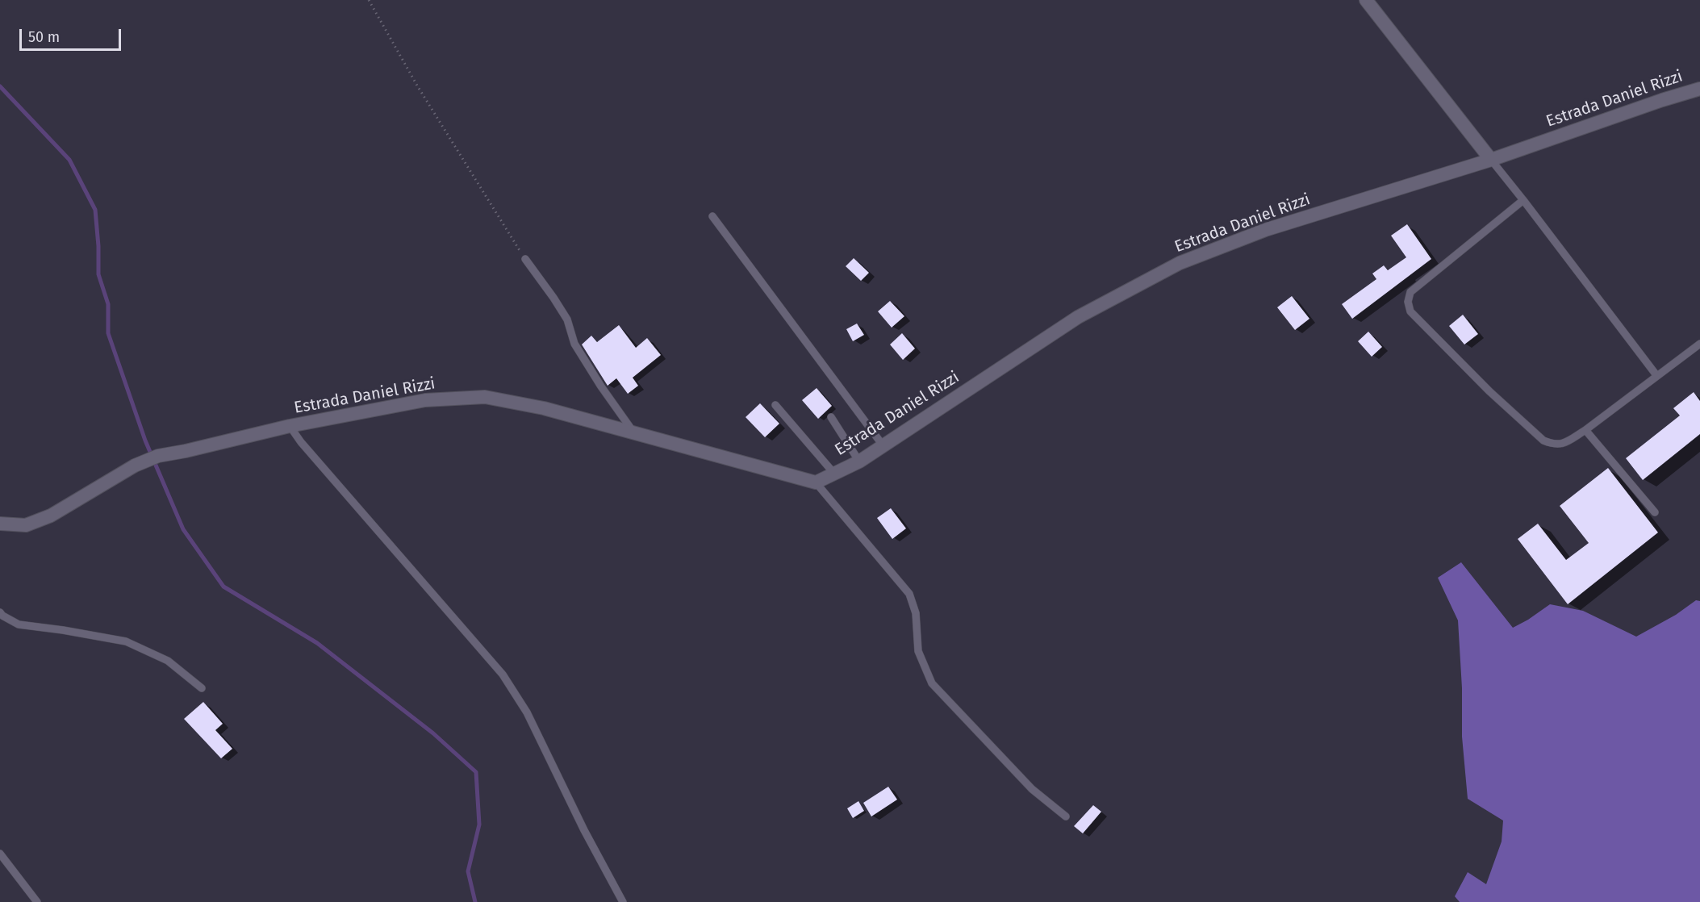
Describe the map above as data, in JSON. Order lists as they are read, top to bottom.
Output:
{
  "streets": {
    "street": ["Estrada Daniel Rizzi"]
  },
  "scale_bar": "50 m"
}
